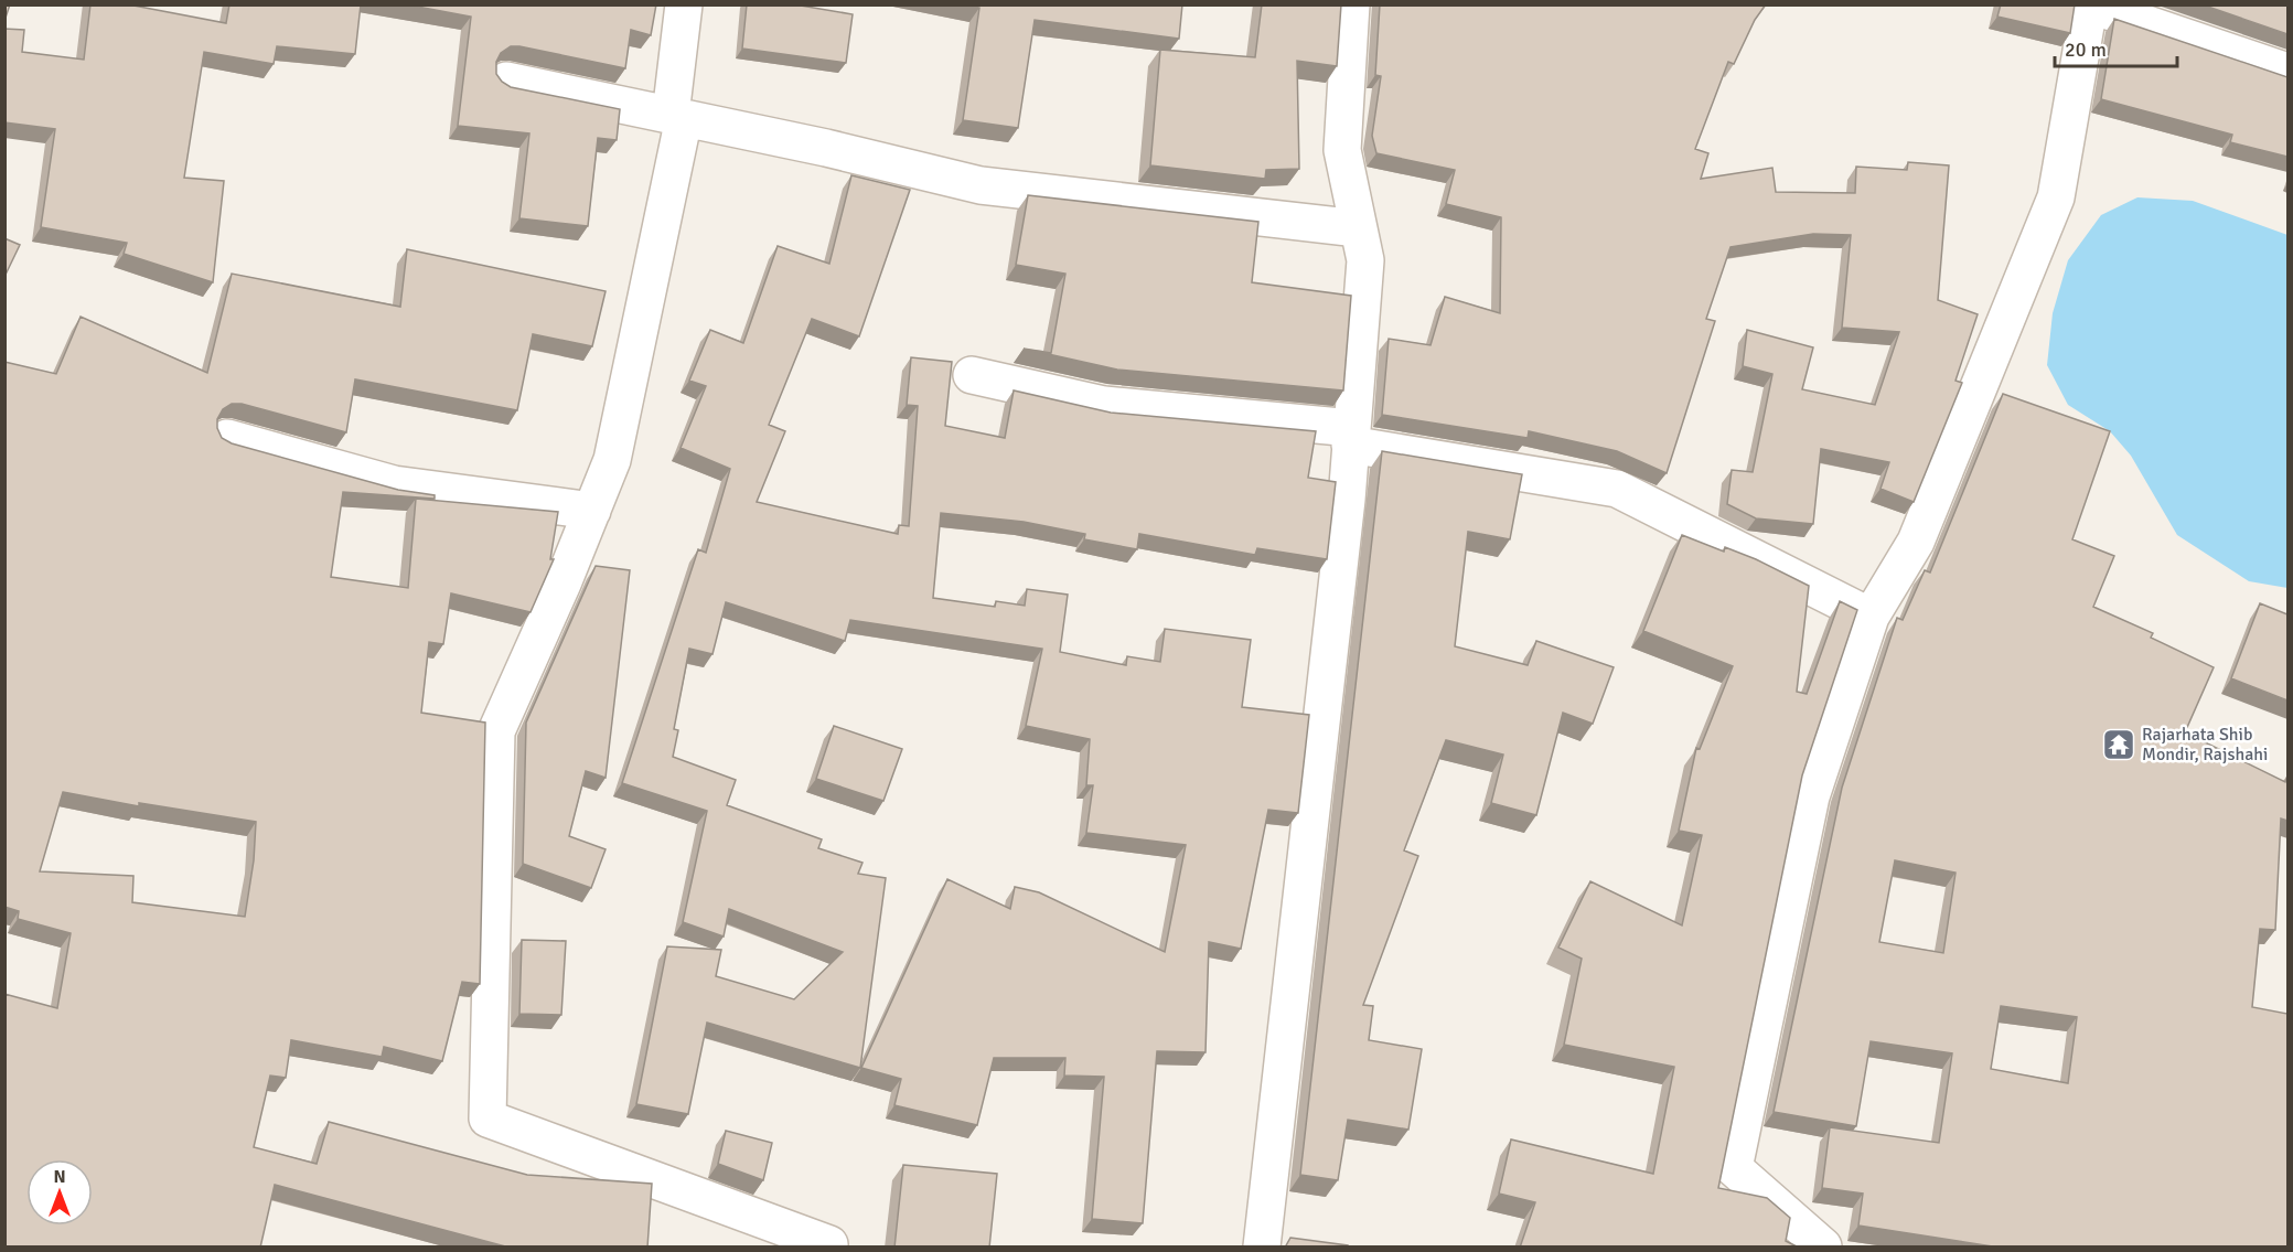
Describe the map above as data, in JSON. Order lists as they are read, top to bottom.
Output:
{
  "places": {
    "temple": ["Rajarhata Shib Mondir, Rajshahi"]
  },
  "scale_bar": "20 m",
  "north": "top"
}
